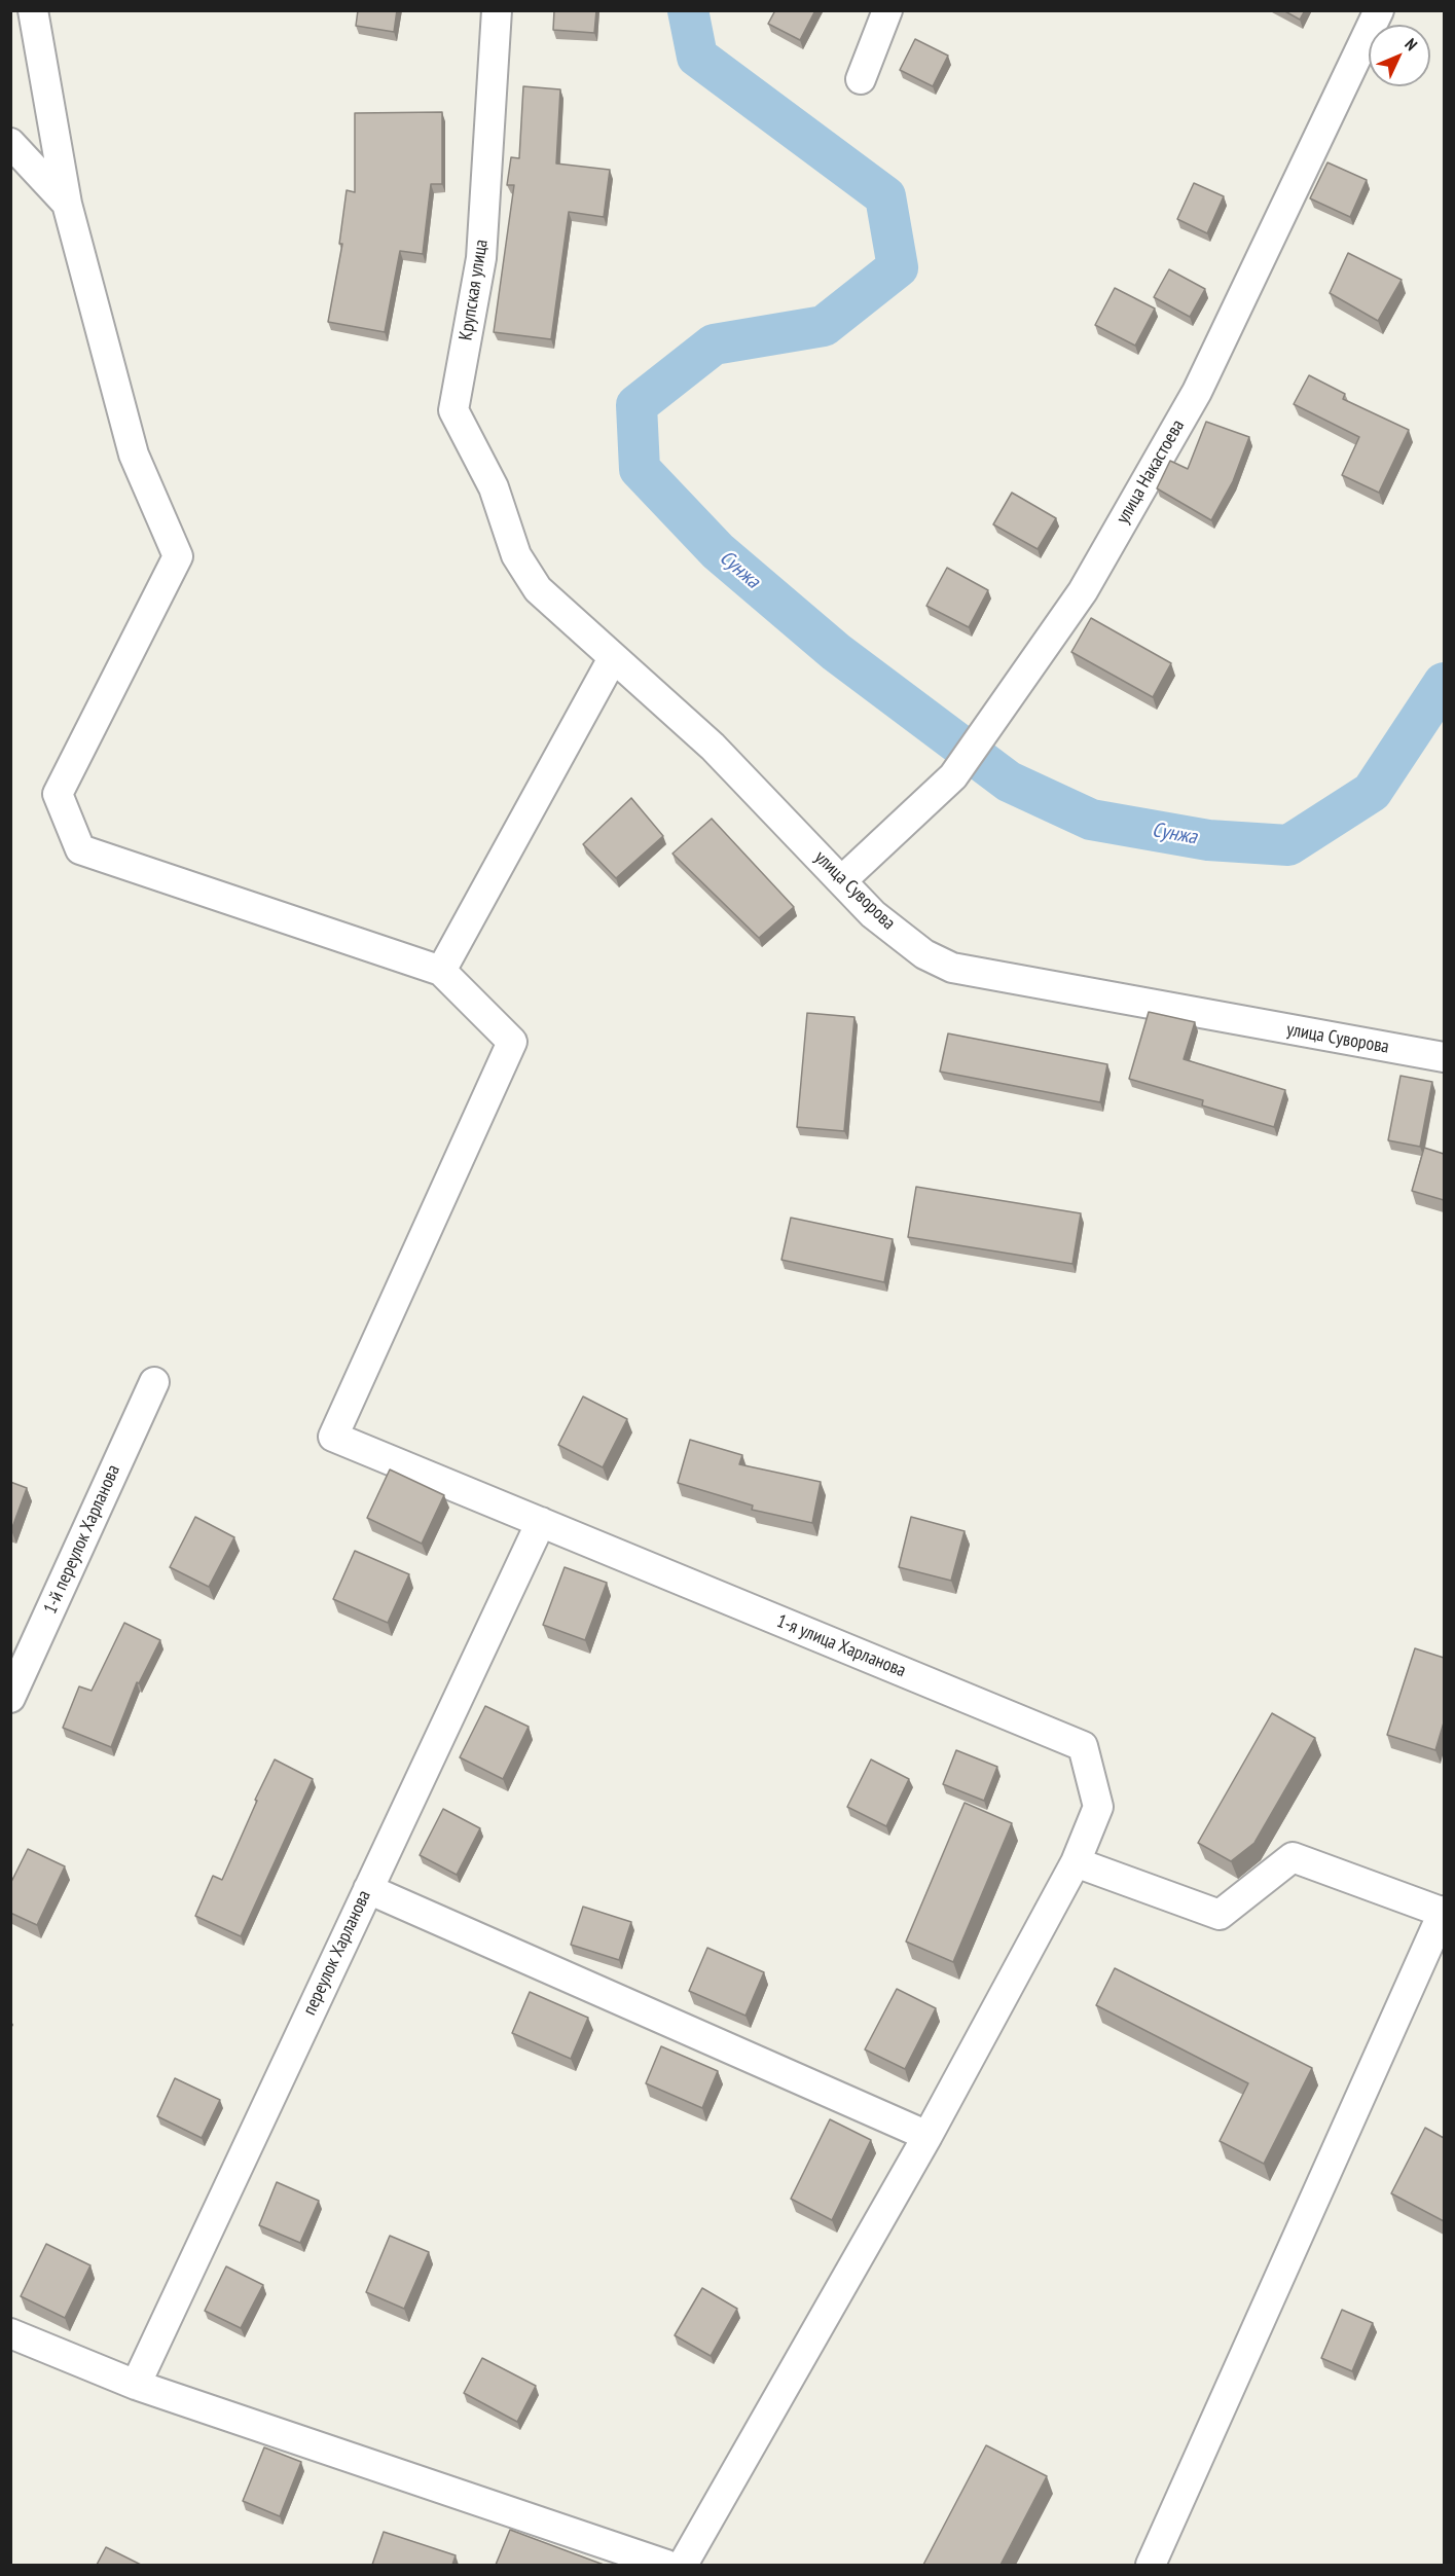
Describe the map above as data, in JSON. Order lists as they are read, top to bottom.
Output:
{
  "streets": {
    "street": [
      "Крупская улица",
      "улица Накастоева",
      "улица Суворова",
      "1-й переулок Харланова",
      "1-я улица Харланова",
      "переулок Харланова"
    ]
  },
  "crossings": [
    ["Крупская улица", "улица Суворова"],
    ["улица Накастоева", "улица Суворова"],
    ["1-я улица Харланова", "переулок Харланова"]
  ],
  "water": ["Сунжа"],
  "north": "top right"
}
